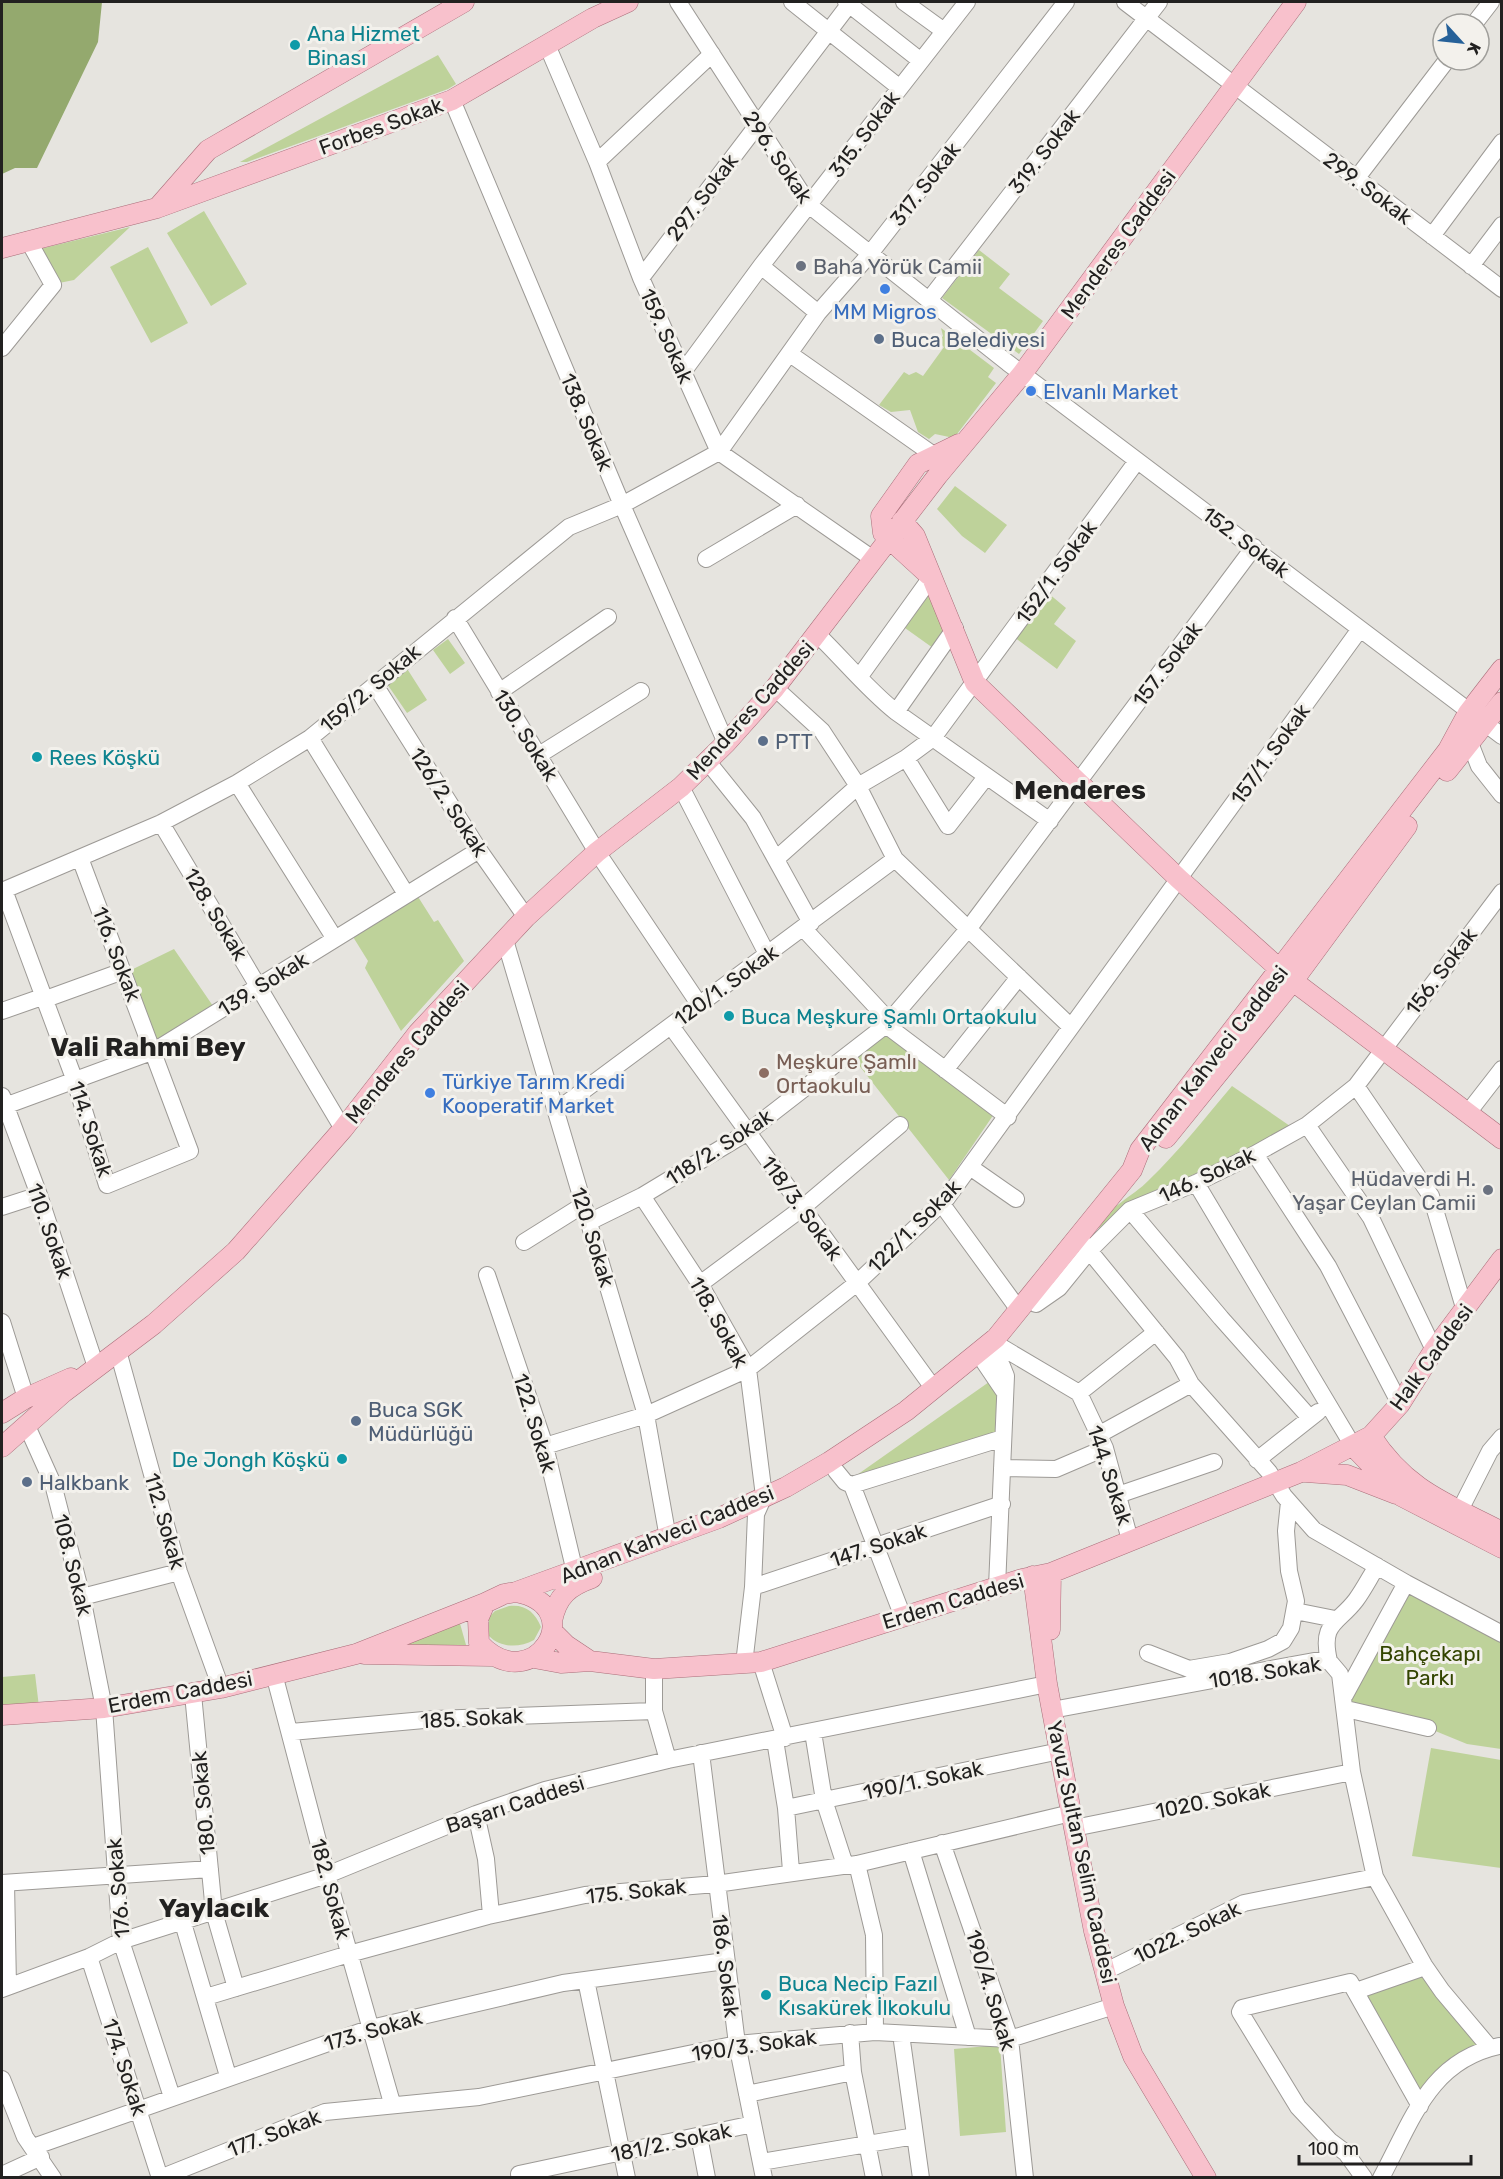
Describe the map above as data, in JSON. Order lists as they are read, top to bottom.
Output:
{
  "streets": {
    "main road": [
      "Forbes Sokak",
      "Menderes Caddesi",
      "Adnan Kahveci Caddesi",
      "Halk Caddesi",
      "Erdem Caddesi",
      "Yavuz Sultan Selim Caddesi"
    ],
    "street": [
      "315. Sokak",
      "319. Sokak",
      "296. Sokak",
      "317. Sokak",
      "299. Sokak",
      "297. Sokak",
      "159. Sokak",
      "138. Sokak",
      "152. Sokak",
      "152/1. Sokak",
      "157. Sokak",
      "159/2. Sokak",
      "130. Sokak",
      "157/1. Sokak",
      "126/2. Sokak",
      "128. Sokak",
      "116. Sokak",
      "156. Sokak",
      "139. Sokak",
      "120/1. Sokak",
      "114. Sokak",
      "118/2. Sokak",
      "146. Sokak",
      "118/3. Sokak",
      "122/1. Sokak",
      "110. Sokak",
      "120. Sokak",
      "118. Sokak",
      "122. Sokak",
      "144. Sokak",
      "112. Sokak",
      "147. Sokak",
      "108. Sokak",
      "1018. Sokak",
      "185. Sokak",
      "190/1. Sokak",
      "1020. Sokak",
      "180. Sokak",
      "Başarı Caddesi",
      "176. Sokak",
      "182. Sokak",
      "175. Sokak",
      "1022. Sokak",
      "186. Sokak",
      "190/4. Sokak",
      "173. Sokak",
      "190/3. Sokak",
      "174. Sokak",
      "177. Sokak",
      "181/2. Sokak"
    ]
  },
  "crossings": [
    ["Forbes Sokak", "159. Sokak"],
    ["Forbes Sokak", "138. Sokak"],
    ["315. Sokak", "296. Sokak"],
    ["315. Sokak", "159. Sokak"],
    ["319. Sokak", "296. Sokak"],
    ["319. Sokak", "299. Sokak"],
    ["296. Sokak", "317. Sokak"],
    ["296. Sokak", "297. Sokak"],
    ["296. Sokak", "Menderes Caddesi"],
    ["296. Sokak", "152. Sokak"],
    ["317. Sokak", "159. Sokak"],
    ["317. Sokak", "159/2. Sokak"],
    ["299. Sokak", "Menderes Caddesi"],
    ["297. Sokak", "159. Sokak"],
    ["Menderes Caddesi", "138. Sokak"],
    ["Menderes Caddesi", "152. Sokak"],
    ["Menderes Caddesi", "130. Sokak"],
    ["Menderes Caddesi", "126/2. Sokak"],
    ["Menderes Caddesi", "128. Sokak"],
    ["Menderes Caddesi", "110. Sokak"],
    ["Menderes Caddesi", "120. Sokak"],
    ["Menderes Caddesi", "112. Sokak"],
    ["Menderes Caddesi", "108. Sokak"],
    ["159. Sokak", "159/2. Sokak"],
    ["138. Sokak", "159/2. Sokak"],
    ["152. Sokak", "152/1. Sokak"],
    ["152. Sokak", "157. Sokak"],
    ["152. Sokak", "157/1. Sokak"],
    ["152. Sokak", "Adnan Kahveci Caddesi"],
    ["157. Sokak", "118/2. Sokak"],
    ["159/2. Sokak", "130. Sokak"],
    ["159/2. Sokak", "126/2. Sokak"],
    ["159/2. Sokak", "128. Sokak"],
    ["159/2. Sokak", "116. Sokak"],
    ["159/2. Sokak", "114. Sokak"],
    ["130. Sokak", "120/1. Sokak"],
    ["157/1. Sokak", "122/1. Sokak"],
    ["126/2. Sokak", "139. Sokak"],
    ["128. Sokak", "139. Sokak"],
    ["116. Sokak", "139. Sokak"],
    ["116. Sokak", "114. Sokak"],
    ["156. Sokak", "146. Sokak"],
    ["139. Sokak", "114. Sokak"],
    ["139. Sokak", "110. Sokak"],
    ["120/1. Sokak", "118/3. Sokak"],
    ["120/1. Sokak", "120. Sokak"],
    ["Adnan Kahveci Caddesi", "146. Sokak"],
    ["Adnan Kahveci Caddesi", "118/3. Sokak"],
    ["Adnan Kahveci Caddesi", "120. Sokak"],
    ["Adnan Kahveci Caddesi", "118. Sokak"],
    ["Adnan Kahveci Caddesi", "122. Sokak"],
    ["Adnan Kahveci Caddesi", "Erdem Caddesi"],
    ["118/2. Sokak", "118/3. Sokak"],
    ["118/2. Sokak", "120. Sokak"],
    ["118/2. Sokak", "118. Sokak"],
    ["118/3. Sokak", "122/1. Sokak"],
    ["122/1. Sokak", "120. Sokak"],
    ["122/1. Sokak", "118. Sokak"],
    ["122/1. Sokak", "122. Sokak"],
    ["118. Sokak", "147. Sokak"],
    ["118. Sokak", "Erdem Caddesi"],
    ["Halk Caddesi", "Erdem Caddesi"],
    ["144. Sokak", "Erdem Caddesi"],
    ["112. Sokak", "Erdem Caddesi"],
    ["108. Sokak", "Erdem Caddesi"],
    ["108. Sokak", "176. Sokak"],
    ["Erdem Caddesi", "180. Sokak"],
    ["Erdem Caddesi", "Yavuz Sultan Selim Caddesi"],
    ["Erdem Caddesi", "176. Sokak"],
    ["Erdem Caddesi", "182. Sokak"],
    ["1018. Sokak", "1020. Sokak"],
    ["1018. Sokak", "Yavuz Sultan Selim Caddesi"],
    ["1018. Sokak", "1022. Sokak"],
    ["185. Sokak", "182. Sokak"],
    ["190/1. Sokak", "Yavuz Sultan Selim Caddesi"],
    ["1020. Sokak", "Yavuz Sultan Selim Caddesi"],
    ["1020. Sokak", "175. Sokak"],
    ["180. Sokak", "Başarı Caddesi"],
    ["180. Sokak", "175. Sokak"],
    ["Başarı Caddesi", "Yavuz Sultan Selim Caddesi"],
    ["Başarı Caddesi", "176. Sokak"],
    ["Başarı Caddesi", "182. Sokak"],
    ["Başarı Caddesi", "186. Sokak"],
    ["Başarı Caddesi", "174. Sokak"],
    ["Yavuz Sultan Selim Caddesi", "175. Sokak"],
    ["Yavuz Sultan Selim Caddesi", "1022. Sokak"],
    ["Yavuz Sultan Selim Caddesi", "190/3. Sokak"],
    ["176. Sokak", "173. Sokak"],
    ["182. Sokak", "175. Sokak"],
    ["182. Sokak", "173. Sokak"],
    ["182. Sokak", "190/3. Sokak"],
    ["182. Sokak", "177. Sokak"],
    ["175. Sokak", "186. Sokak"],
    ["175. Sokak", "190/4. Sokak"],
    ["186. Sokak", "173. Sokak"],
    ["186. Sokak", "190/3. Sokak"],
    ["186. Sokak", "181/2. Sokak"],
    ["190/4. Sokak", "190/3. Sokak"],
    ["173. Sokak", "174. Sokak"],
    ["190/3. Sokak", "177. Sokak"],
    ["174. Sokak", "177. Sokak"]
  ],
  "districts": ["Menderes", "Vali Rahmi Bey", "Yaylacık"],
  "parks": ["Bahçekapı Parkı"],
  "places": [
    "Ana Hizmet Binası",
    "Baha Yörük Camii",
    "MM Migros",
    "Buca Belediyesi",
    "Elvanlı Market",
    "PTT",
    "Rees Köşkü",
    "Buca Meşkure Şamlı Ortaokulu",
    "Meşkure Şamlı Ortaokulu",
    "Türkiye Tarım Kredi Kooperatif Market",
    "Hüdaverdi H. Yaşar Ceylan Camii",
    "Buca SGK Müdürlüğü",
    "De Jongh Köşkü",
    "Halkbank",
    "Buca Necip Fazıl Kısakürek İlkokulu"
  ],
  "scale_bar": "100 m",
  "north": "bottom right"
}
